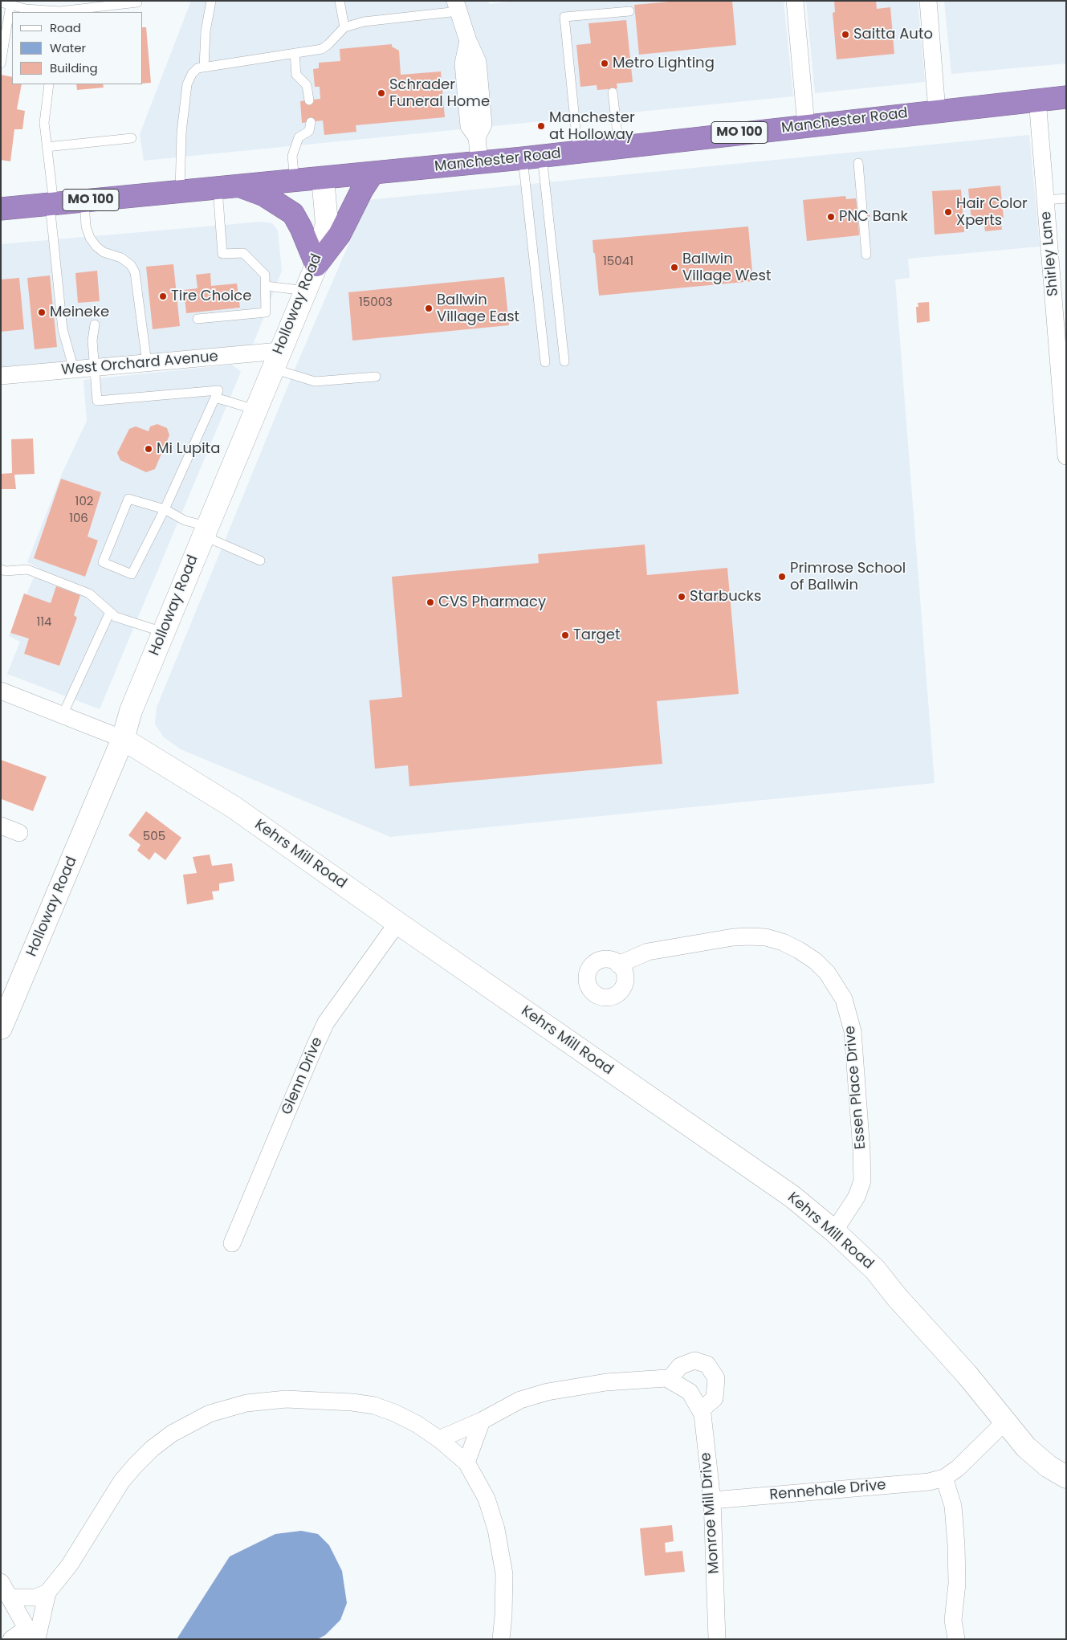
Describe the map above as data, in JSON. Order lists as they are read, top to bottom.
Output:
{
  "streets": {
    "highway": ["Manchester Road", "MO 100"],
    "street": [
      "Shirley Lane",
      "Holloway Road",
      "West Orchard Avenue",
      "Kehrs Mill Road",
      "Glenn Drive",
      "Essen Place Drive",
      "Rennehale Drive",
      "Monroe Mill Drive"
    ]
  },
  "crossings": [
    ["Manchester Road", "Shirley Lane"],
    ["Manchester Road", "Holloway Road"],
    ["Holloway Road", "West Orchard Avenue"],
    ["Holloway Road", "Kehrs Mill Road"],
    ["Kehrs Mill Road", "Glenn Drive"],
    ["Kehrs Mill Road", "Essen Place Drive"],
    ["Rennehale Drive", "Monroe Mill Drive"]
  ],
  "places": [
    "Saitta Auto",
    "Metro Lighting",
    "Schrader Funeral Home",
    "Manchester at Holloway",
    "Hair Color Xperts",
    "PNC Bank",
    "Ballwin Village West",
    "Tire Choice",
    "Ballwin Village East",
    "Meineke",
    "Mi Lupita",
    "Primrose School of Ballwin",
    "Starbucks",
    "CVS Pharmacy",
    "Target"
  ],
  "house_numbers": [
    "15041",
    "15003",
    "102",
    "106",
    "114",
    "505"
  ],
  "legend": ["Road", "Water", "Building"]
}
